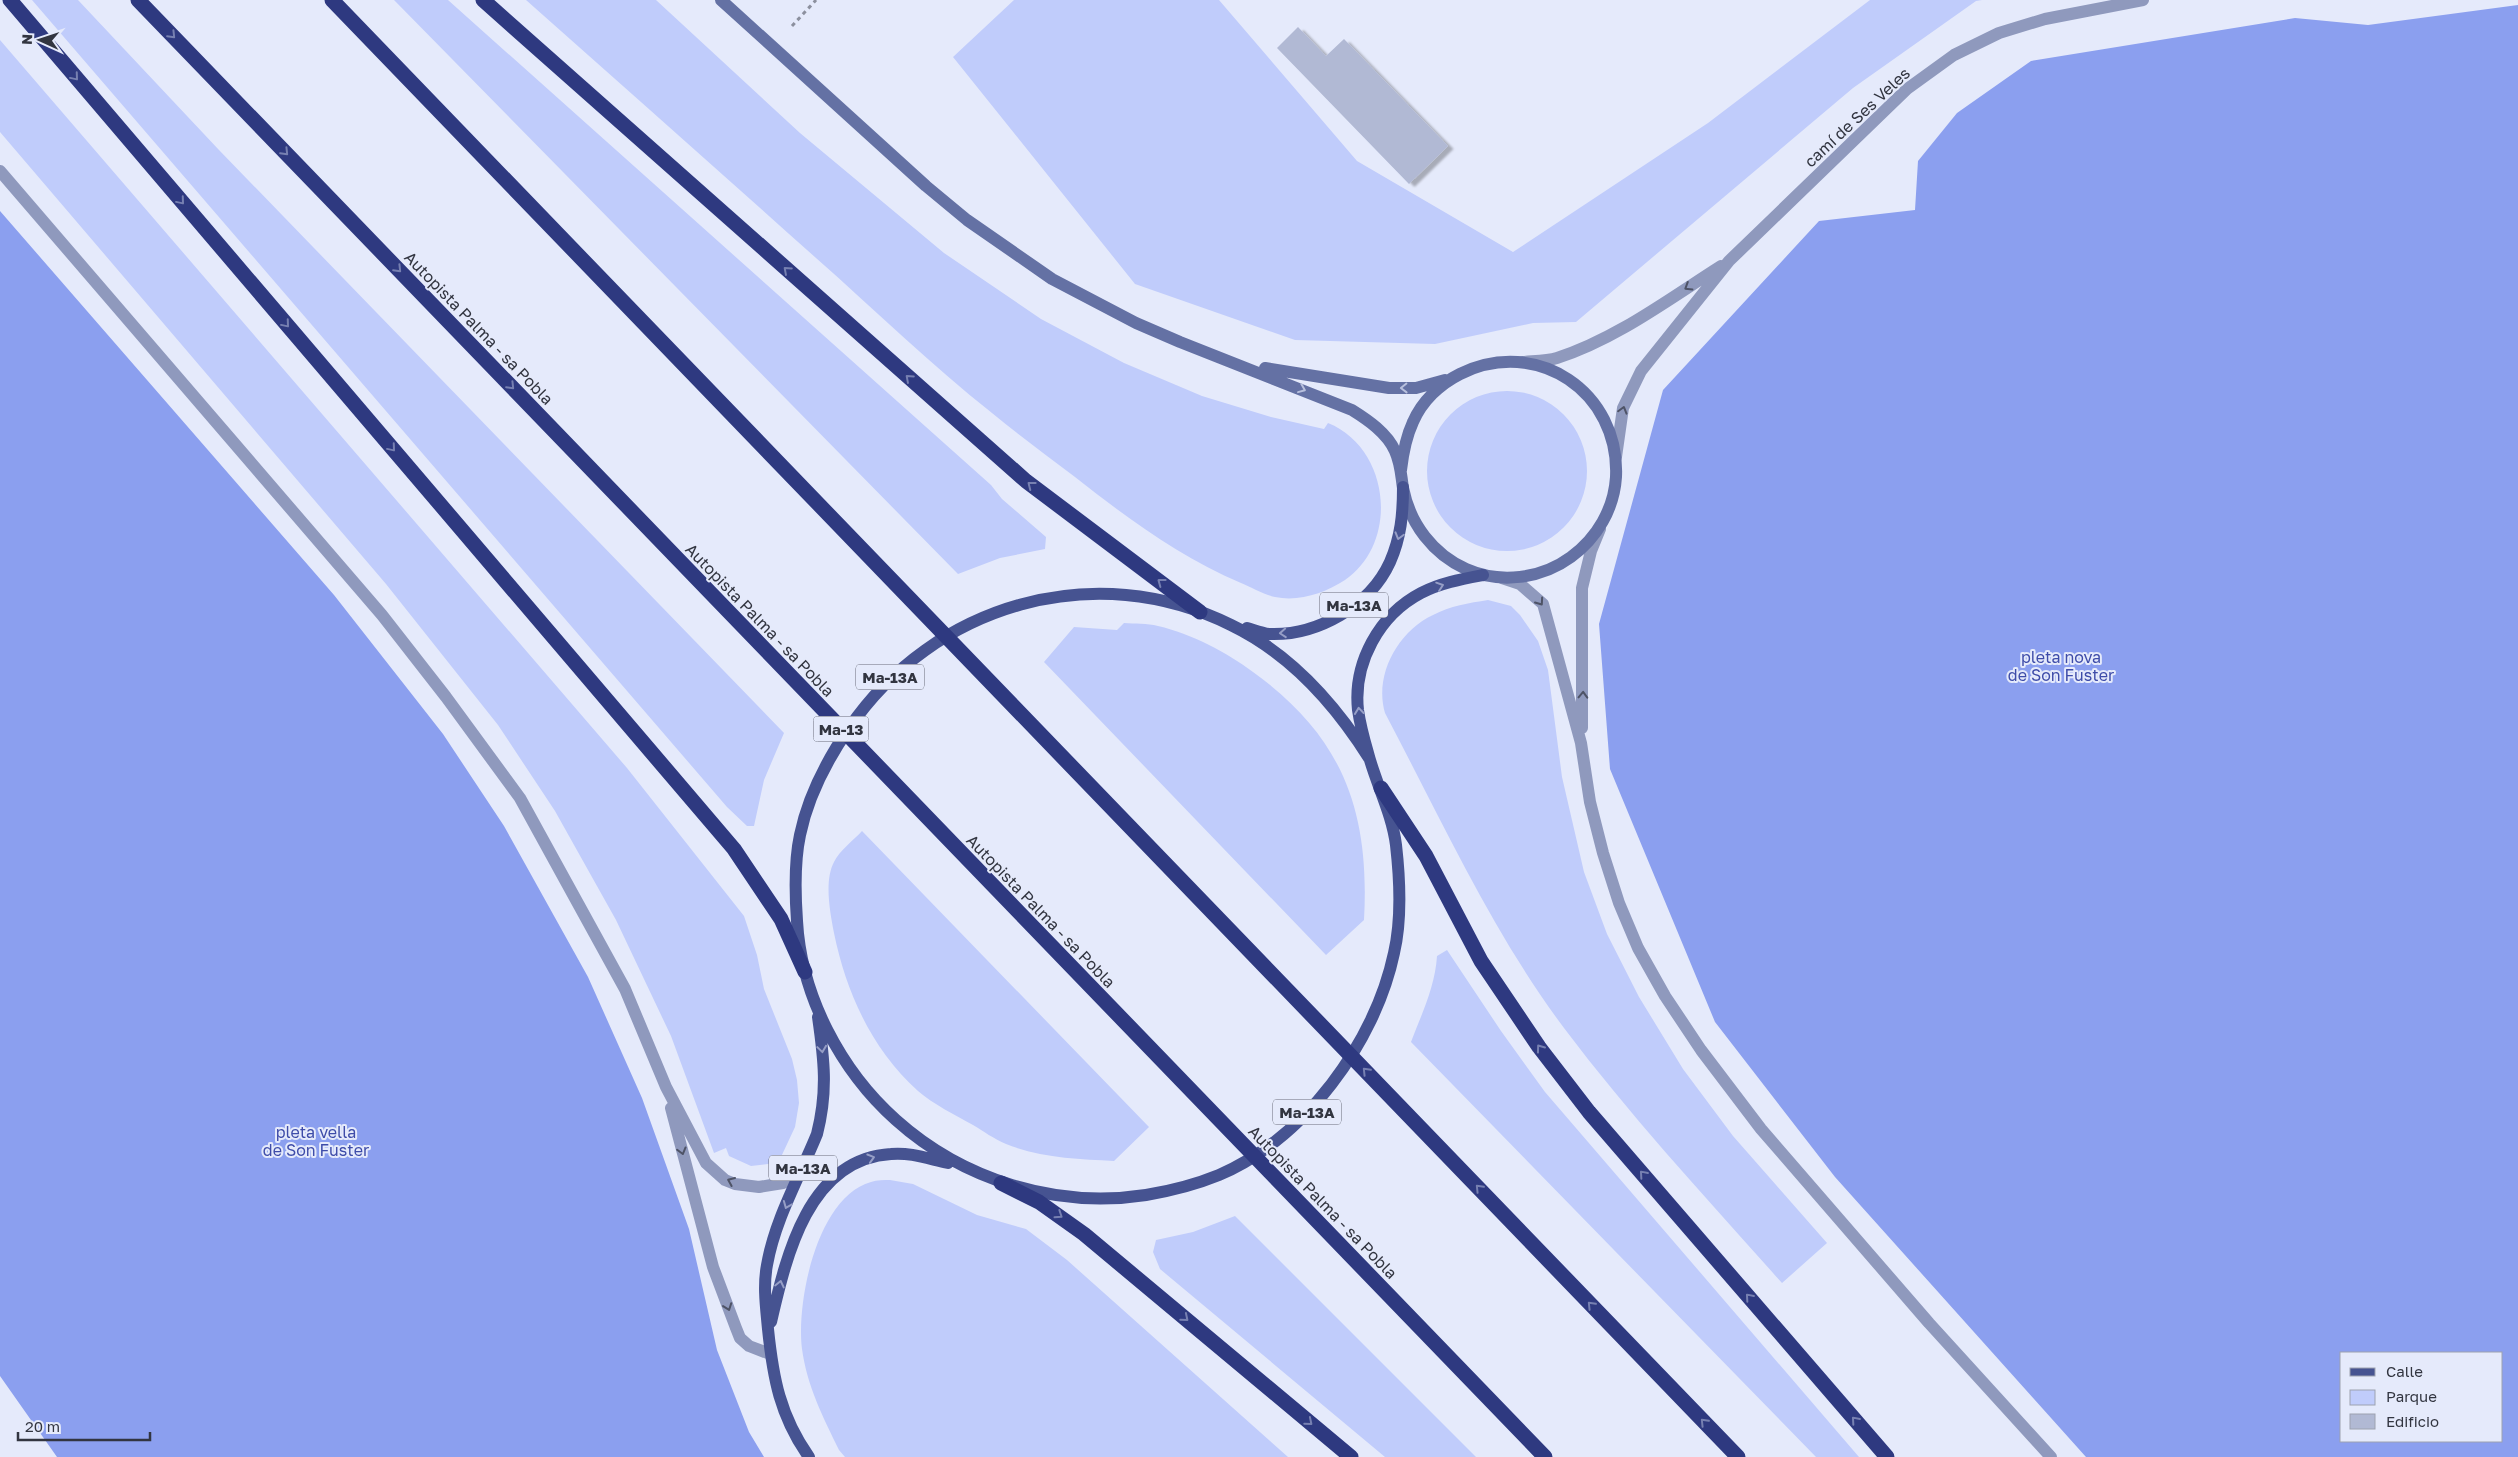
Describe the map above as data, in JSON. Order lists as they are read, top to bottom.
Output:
{
  "streets": {
    "highway": ["Autopista Palma - sa Pobla", "Ma-13"],
    "main road": ["Ma-13A"],
    "street": ["camí de Ses Veles"]
  },
  "one_way": ["Autopista Palma - sa Pobla"],
  "parks": ["pleta nova de Son Fuster", "pleta vella de Son Fuster"],
  "legend": ["Calle", "Parque", "Edificio"],
  "scale_bar": "20 m",
  "north": "left"
}
